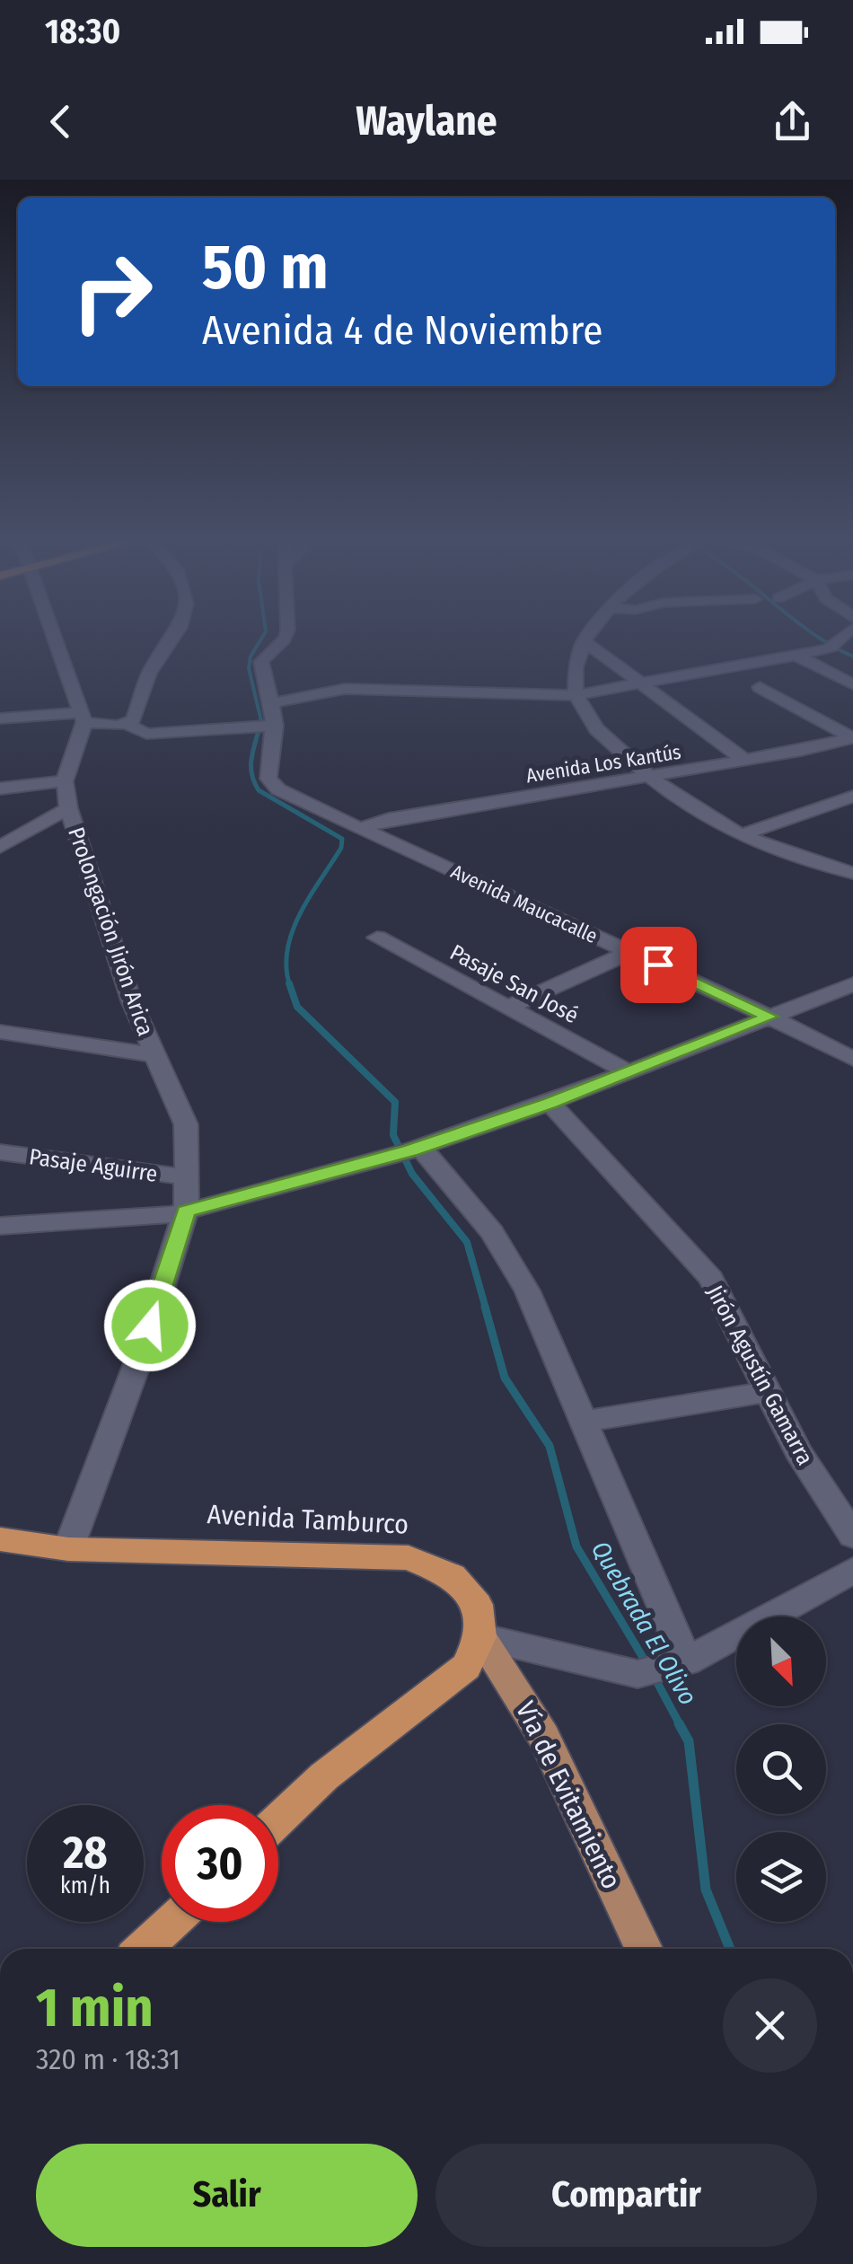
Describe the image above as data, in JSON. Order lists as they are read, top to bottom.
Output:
{
  "streets": {
    "highway": ["Avenida Tamburco"],
    "main road": ["Vía de Evitamiento"],
    "street": [
      "Avenida Los Kantús",
      "Avenida Maucacalle",
      "Prolongación Jirón Arica",
      "Pasaje San José",
      "Pasaje Aguirre",
      "Jirón Agustín Gamarra"
    ]
  },
  "crossings": [
    ["Avenida Los Kantús", "Avenida Maucacalle"],
    ["Prolongación Jirón Arica", "Pasaje Aguirre"],
    ["Prolongación Jirón Arica", "Avenida Tamburco"],
    ["Avenida Tamburco", "Vía de Evitamiento"]
  ],
  "water": ["Quebrada El Olivo"],
  "north": "bottom right",
  "page": {
    "status": "18:30",
    "header": "Waylane",
    "turn": ["50 m", "Avenida 4 de Noviembre"],
    "speed": "28 km/h",
    "limit": "30",
    "heading": ["1 min", "320 m · 18:31"],
    "buttons": ["Salir", "Compartir"]
  }
}
